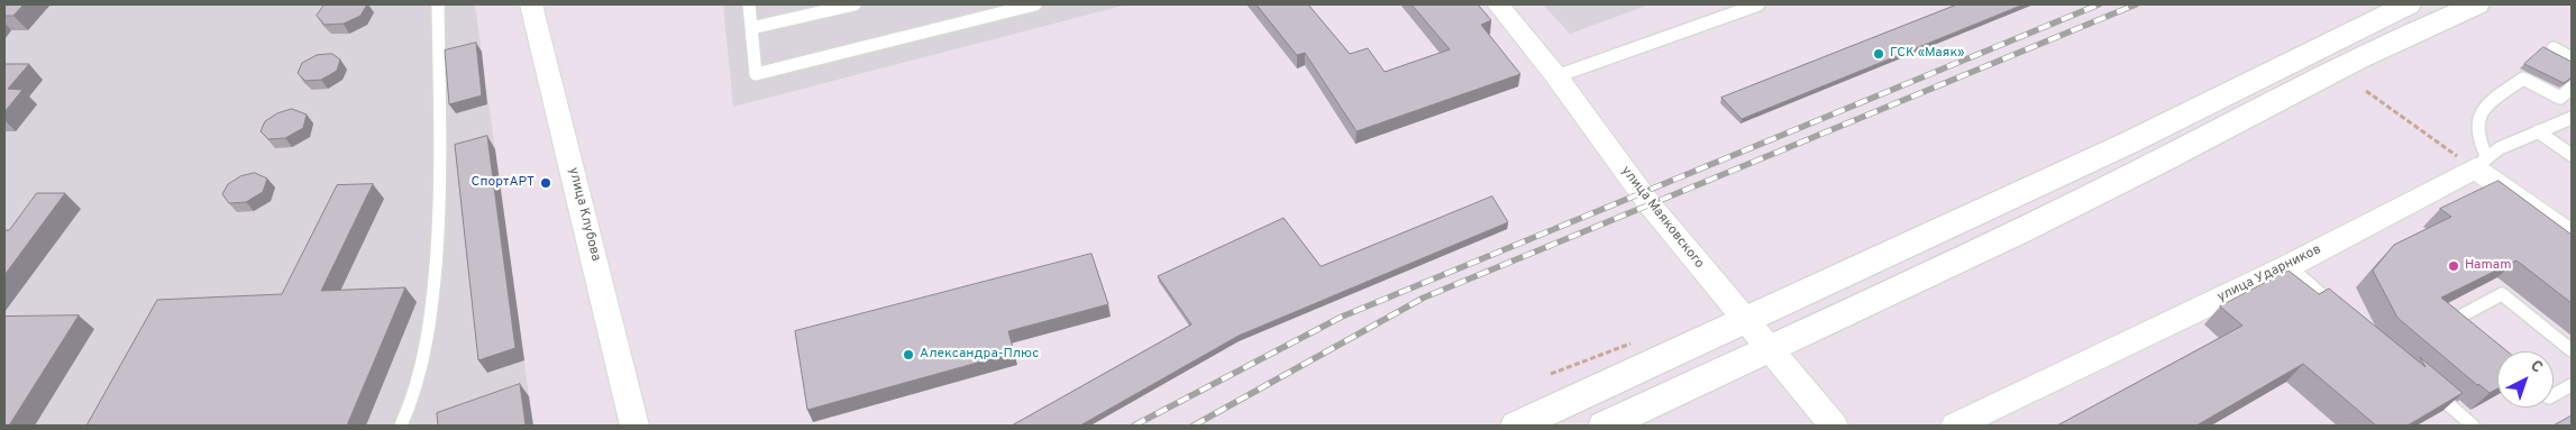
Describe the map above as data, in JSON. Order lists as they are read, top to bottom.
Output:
{
  "streets": {
    "street": ["улица Клубова", "улица Маяковского", "улица Ударников"]
  },
  "places": [
    "ГСК «Маяк»",
    "СпортАРТ",
    "Hamam",
    "Александра-Плюс"
  ],
  "north": "top right"
}
